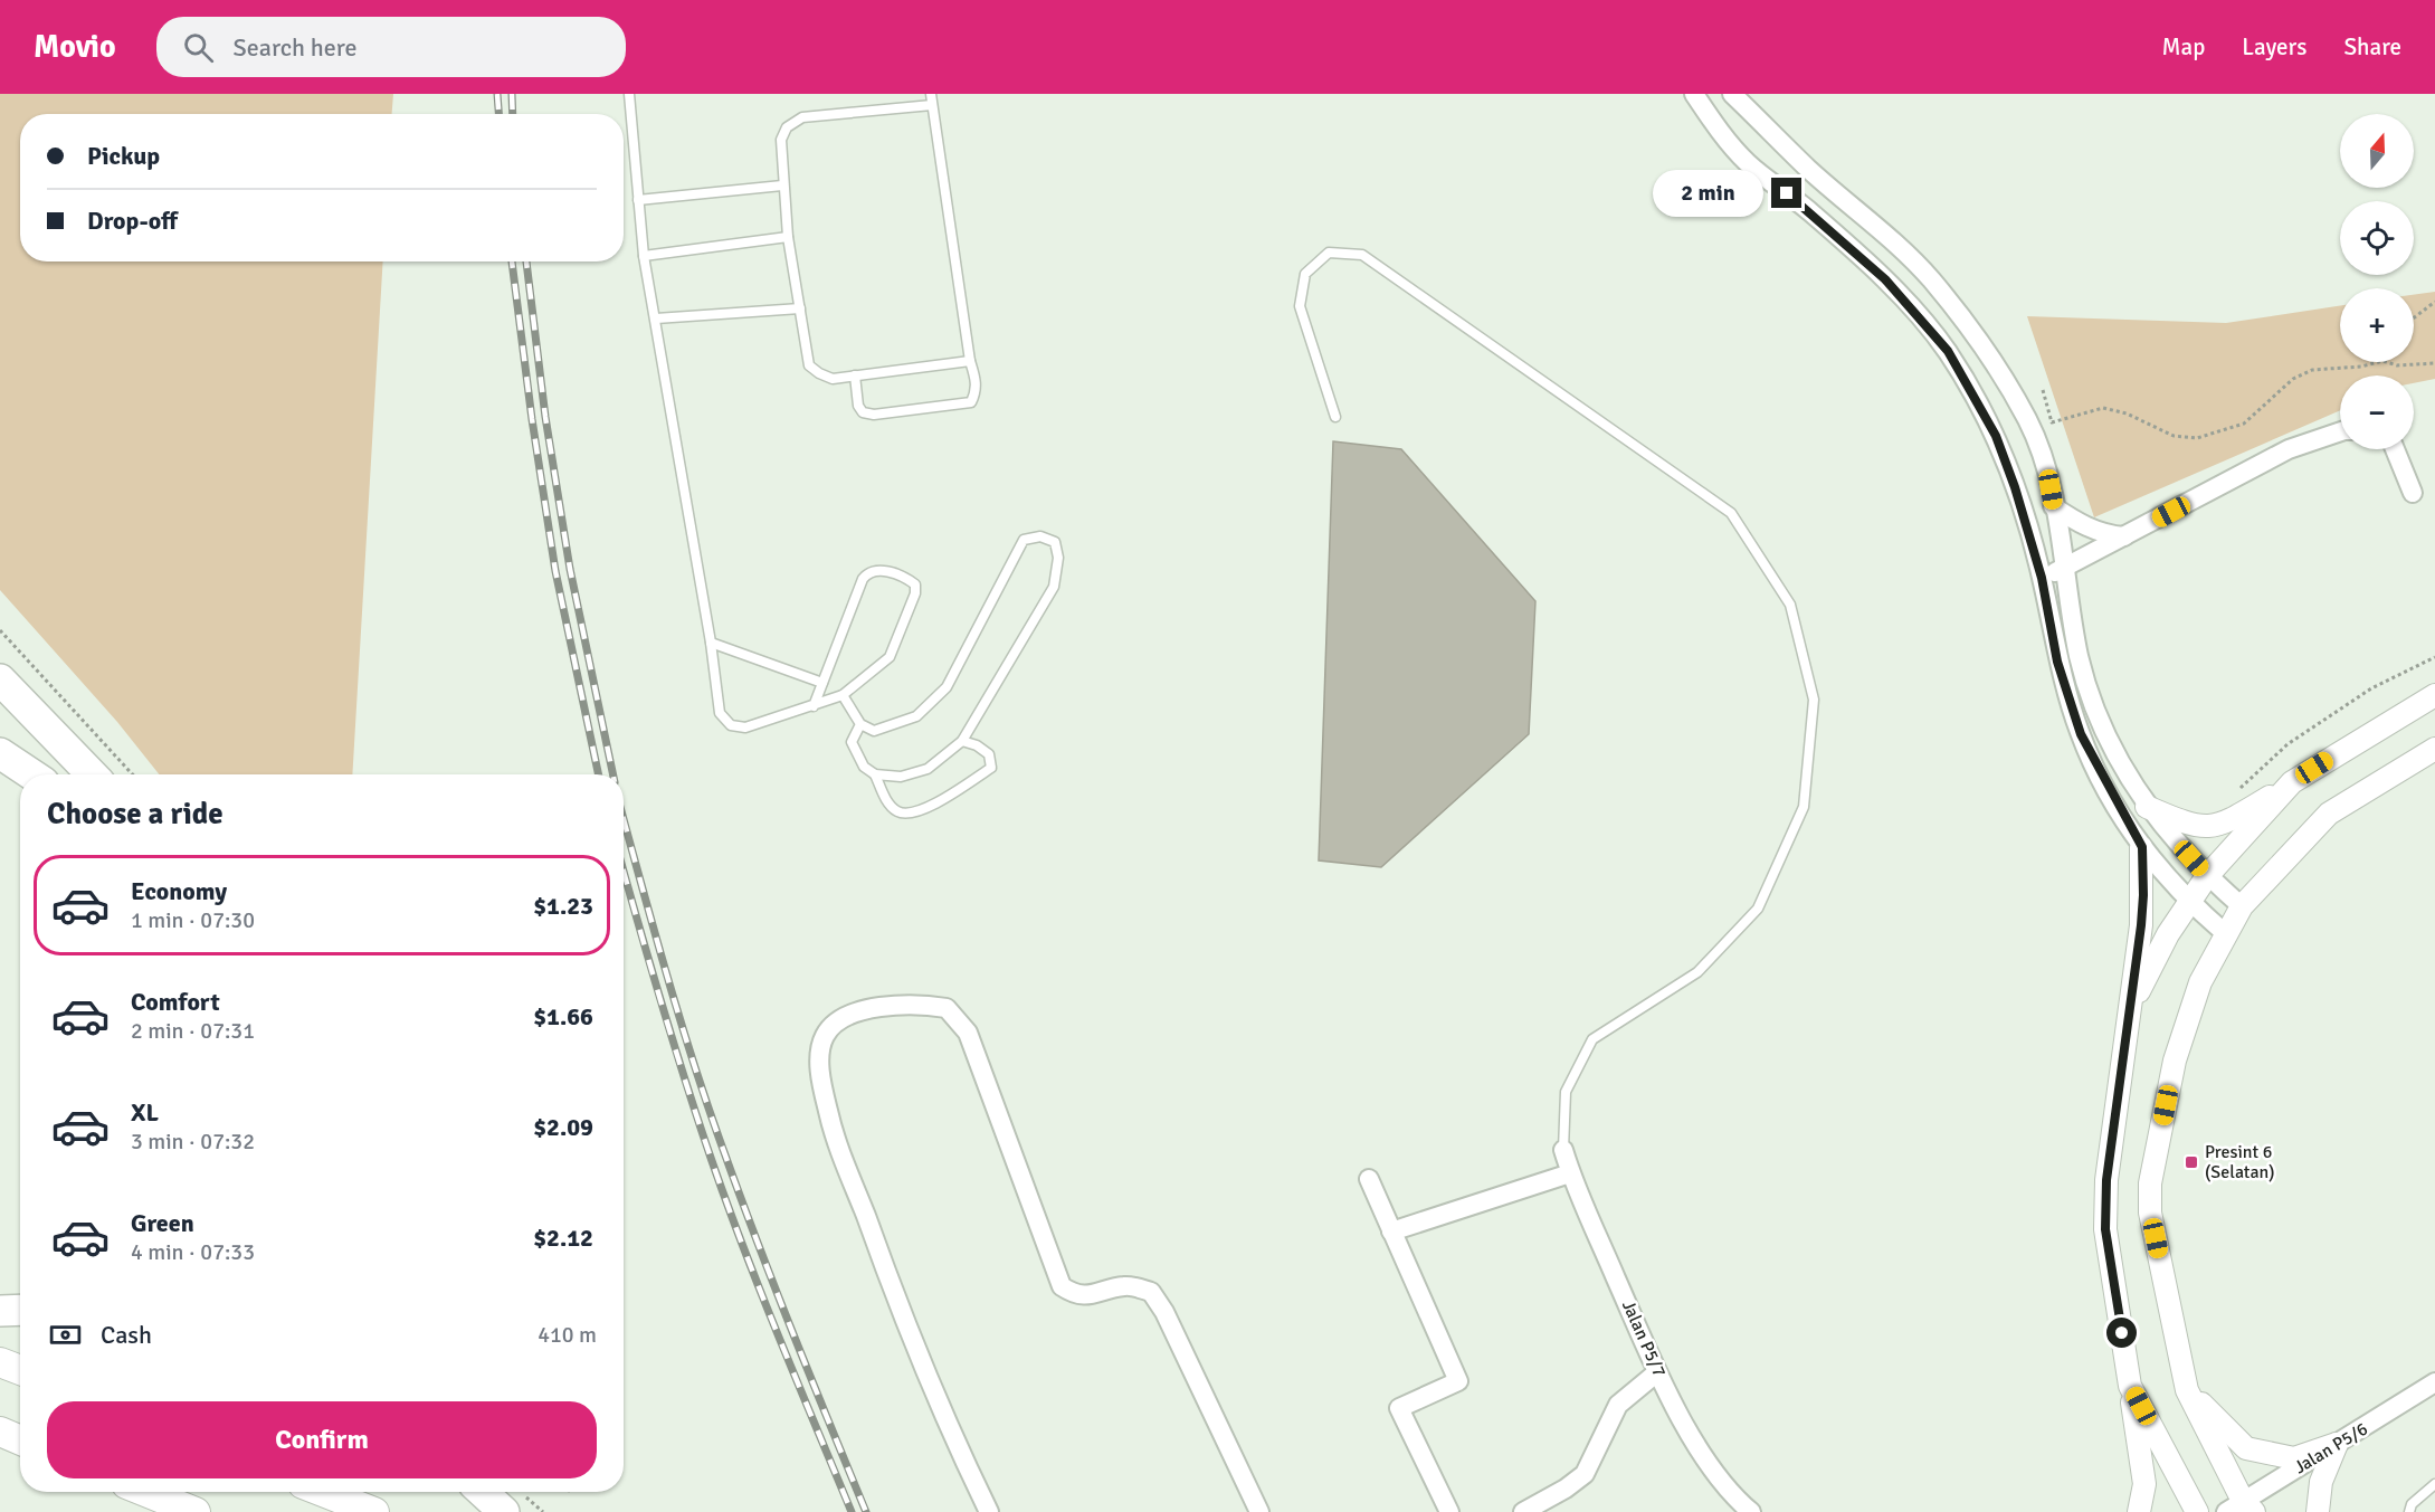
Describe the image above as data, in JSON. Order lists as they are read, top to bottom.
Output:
{
  "streets": {
    "street": ["Jalan P5/7", "Jalan P5/6"]
  },
  "places": {
    "transit": ["Presint 6 (Selatan)"]
  },
  "north": "top",
  "page": {
    "header": "Movio",
    "search": "Search here",
    "nav": ["Map", "Layers", "Share"],
    "map_buttons": ["+", "−"],
    "banner": ["Pickup", "Drop-off"],
    "bubble": "2 min",
    "heading": "Choose a ride",
    "list": [
      {
        "name": "Economy",
        "note": "1 min · 07:30",
        "value": "$1.23"
      },
      {
        "name": "Comfort",
        "note": "2 min · 07:31",
        "value": "$1.66"
      },
      {
        "name": "XL",
        "note": "3 min · 07:32",
        "value": "$2.09"
      },
      {
        "name": "Green",
        "note": "4 min · 07:33",
        "value": "$2.12"
      }
    ],
    "pay": ["Cash", "410 m"],
    "buttons": "Confirm"
  }
}
